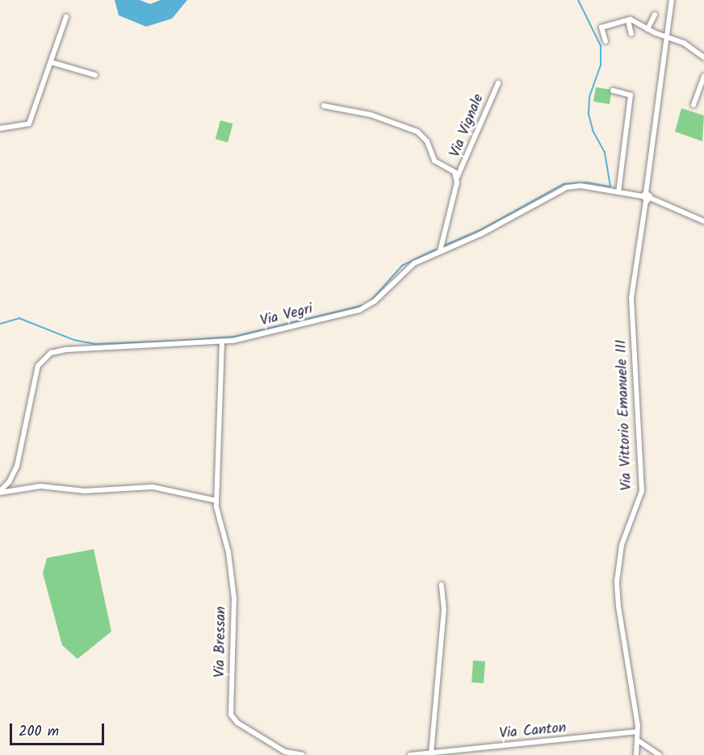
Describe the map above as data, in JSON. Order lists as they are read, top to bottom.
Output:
{
  "streets": {
    "street": [
      "Via Vignale",
      "Via Vegri",
      "Via Vittorio Emanuele III",
      "Via Bressan",
      "Via Canton"
    ]
  },
  "crossings": [
    ["Via Vignale", "Via Vegri"],
    ["Via Vegri", "Via Vittorio Emanuele III"],
    ["Via Vegri", "Via Bressan"],
    ["Via Vittorio Emanuele III", "Via Canton"]
  ],
  "scale_bar": "200 m"
}
